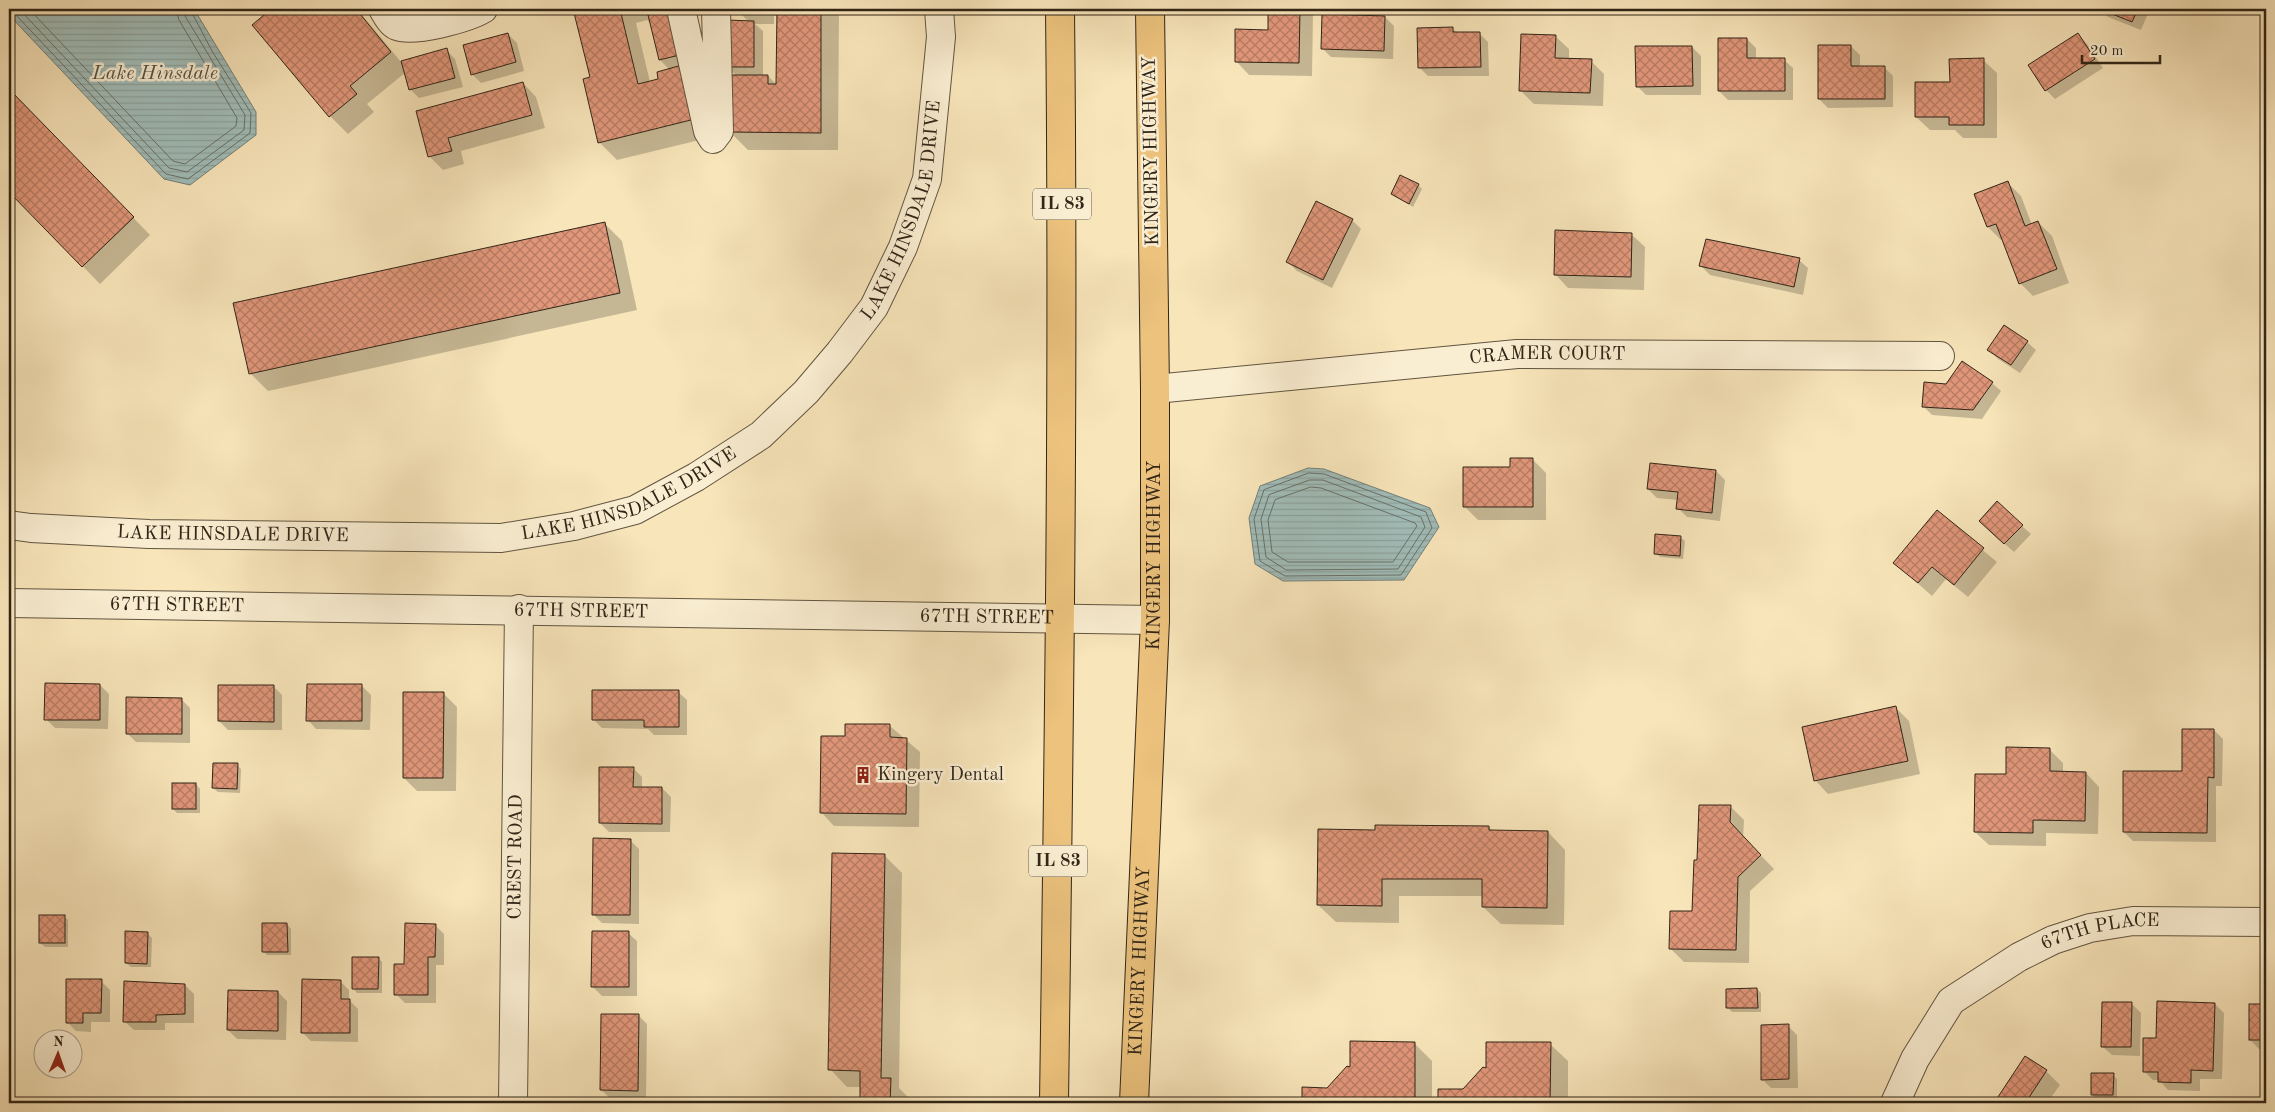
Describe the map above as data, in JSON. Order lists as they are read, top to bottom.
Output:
{
  "streets": {
    "highway": ["KINGERY HIGHWAY", "IL 83"],
    "street": [
      "LAKE HINSDALE DRIVE",
      "CRAMER COURT",
      "67TH STREET",
      "CREST ROAD",
      "67TH PLACE"
    ]
  },
  "crossings": [
    ["KINGERY HIGHWAY", "CRAMER COURT"],
    ["KINGERY HIGHWAY", "67TH STREET"],
    ["IL 83", "67TH STREET"],
    ["67TH STREET", "CREST ROAD"]
  ],
  "water": ["Lake Hinsdale"],
  "places": {
    "building": ["Kingery Dental"]
  },
  "scale_bar": "20 m",
  "north": "top"
}
